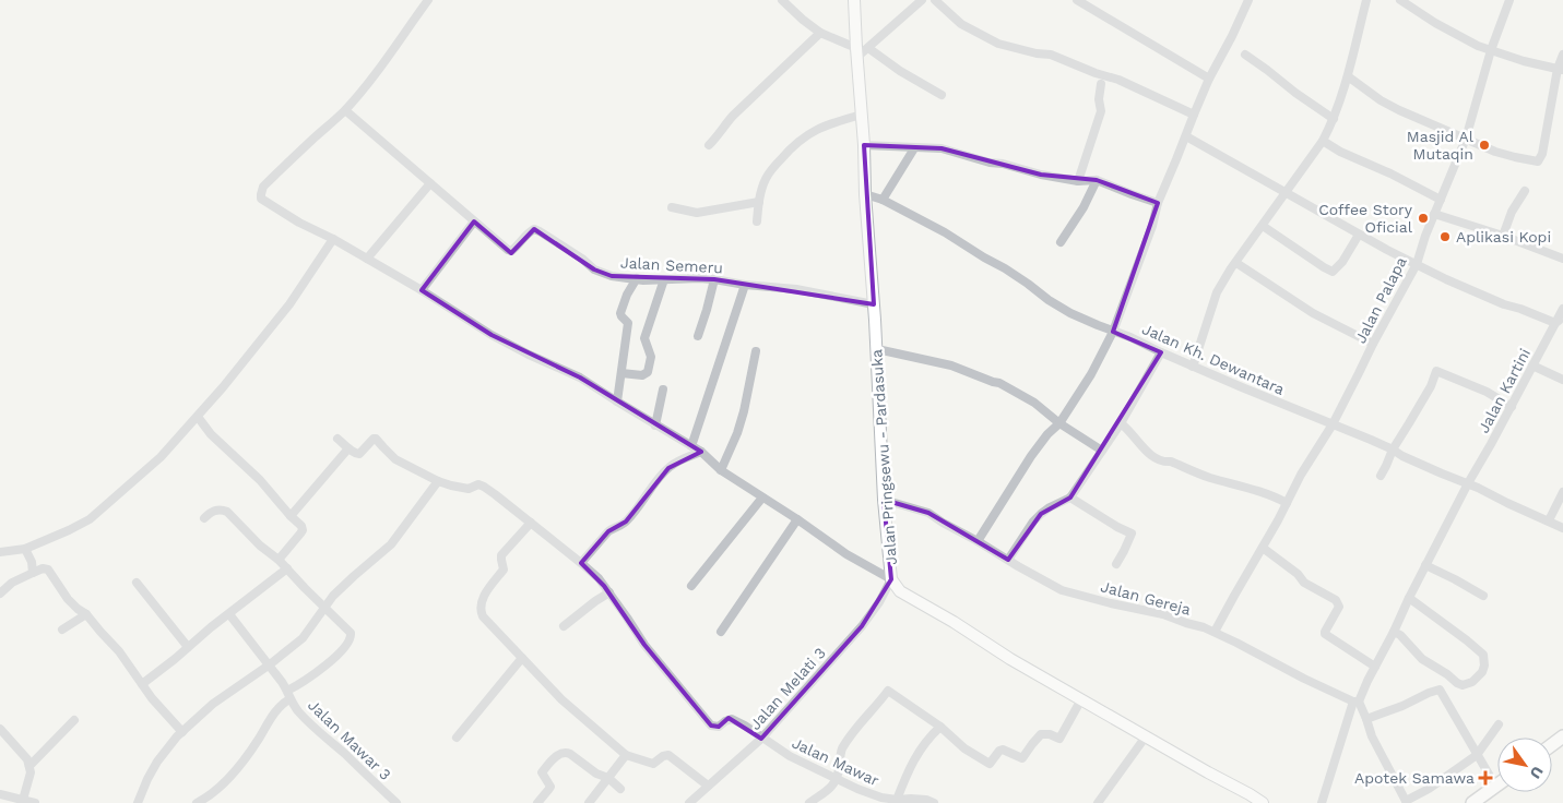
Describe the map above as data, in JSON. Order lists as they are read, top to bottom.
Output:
{
  "streets": {
    "main road": ["Jalan Pringsewu - Pardasuka"],
    "street": [
      "Jalan Semeru",
      "Jalan Palapa",
      "Jalan Kh. Dewantara",
      "Jalan Kartini",
      "Jalan Gereja",
      "Jalan Melati 3",
      "Jalan Mawar 3",
      "Jalan Mawar"
    ]
  },
  "crossings": [
    ["Jalan Semeru", "Jalan Pringsewu - Pardasuka"],
    ["Jalan Palapa", "Jalan Kh. Dewantara"],
    ["Jalan Palapa", "Jalan Gereja"],
    ["Jalan Kh. Dewantara", "Jalan Kartini"],
    ["Jalan Kh. Dewantara", "Jalan Pringsewu - Pardasuka"],
    ["Jalan Kartini", "Jalan Gereja"],
    ["Jalan Pringsewu - Pardasuka", "Jalan Gereja"],
    ["Jalan Pringsewu - Pardasuka", "Jalan Melati 3"],
    ["Jalan Melati 3", "Jalan Mawar"]
  ],
  "places": {
    "other": ["Masjid Al Mutaqin", "Coffee Story Oficial", "Aplikasi Kopi"],
    "health": ["Apotek Samawa"]
  },
  "north": "bottom right"
}
